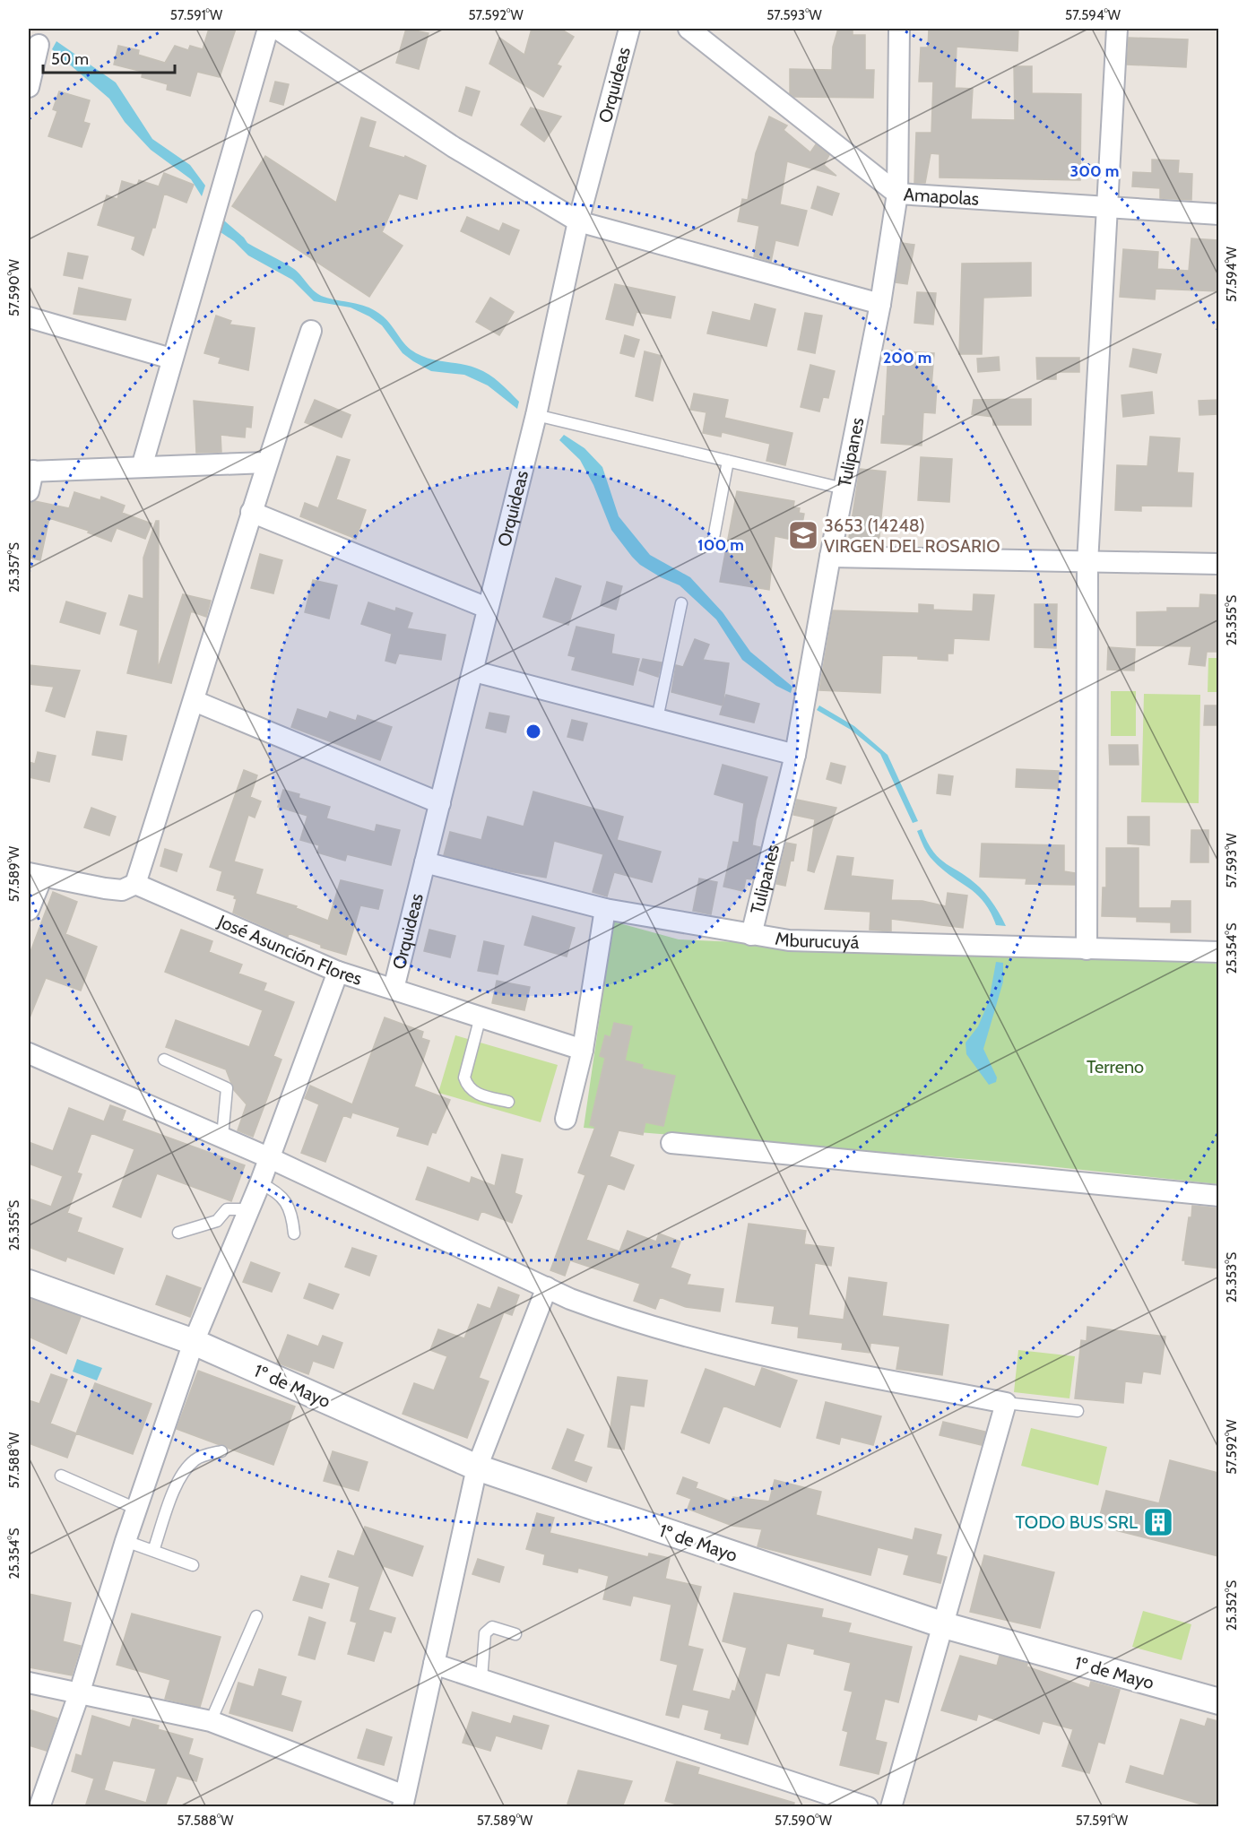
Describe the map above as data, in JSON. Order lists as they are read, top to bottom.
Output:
{
  "streets": {
    "street": [
      "Orquideas",
      "Amapolas",
      "Tulipanes",
      "Mburucuyá",
      "José Asunción Flores",
      "1º de Mayo"
    ]
  },
  "crossings": [
    ["Orquideas", "Mburucuyá"],
    ["Orquideas", "José Asunción Flores"],
    ["Amapolas", "Tulipanes"],
    ["Tulipanes", "Mburucuyá"]
  ],
  "parks": ["Terreno"],
  "places": {
    "school or university": ["3653 (14248) VIRGEN DEL ROSARIO"],
    "building": ["TODO BUS SRL"]
  },
  "scale_bar": "50 m",
  "coordinates": [
    "57.591°W",
    "57.592°W",
    "57.593°W",
    "57.594°W",
    "57.590°W",
    "25.357°S",
    "25.355°S",
    "57.589°W",
    "25.354°S",
    "25.353°S",
    "57.588°W",
    "25.352°S"
  ],
  "rings": ["300 m", "200 m", "100 m"]
}
